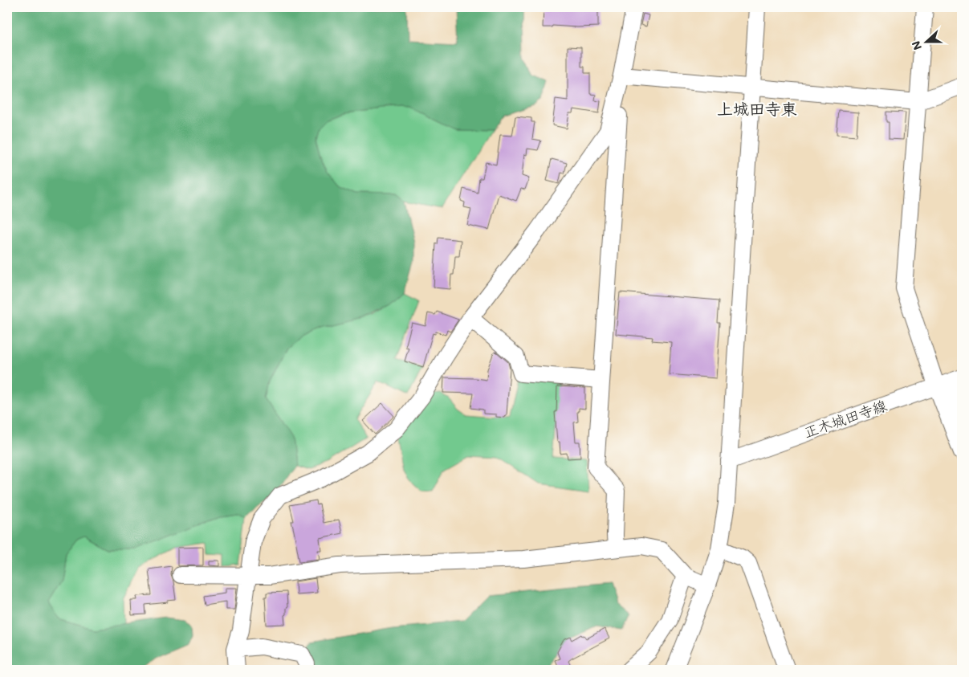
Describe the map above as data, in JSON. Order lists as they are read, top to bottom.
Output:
{
  "streets": {
    "street": ["正木城田寺線"]
  },
  "districts": ["上城田寺東"],
  "north": "left"
}
